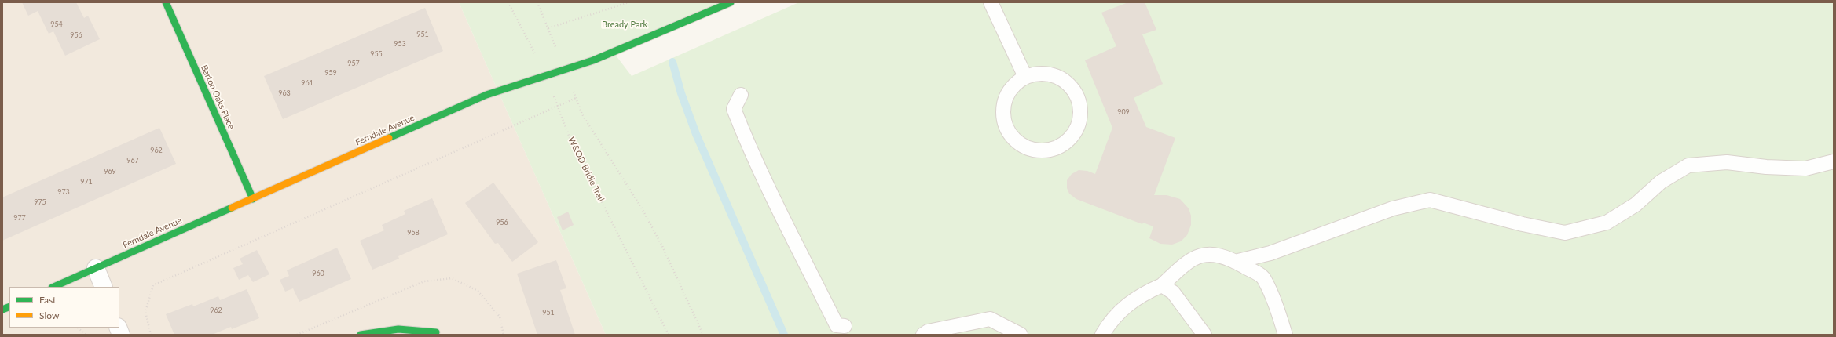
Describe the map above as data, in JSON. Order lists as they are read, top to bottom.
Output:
{
  "streets": {
    "street": ["Barton Oaks Place", "Ferndale Avenue"],
    "path": ["W&OD Bridle Trail"]
  },
  "crossings": [
    ["Barton Oaks Place", "Ferndale Avenue"],
    ["Ferndale Avenue", "W&OD Bridle Trail"]
  ],
  "parks": ["Bready Park"],
  "house_numbers": [
    "954",
    "951",
    "956",
    "953",
    "955",
    "957",
    "959",
    "961",
    "963",
    "909",
    "962",
    "967",
    "969",
    "971",
    "973",
    "975",
    "977",
    "956",
    "958",
    "960",
    "962",
    "951"
  ],
  "legend": ["Fast", "Slow"]
}
